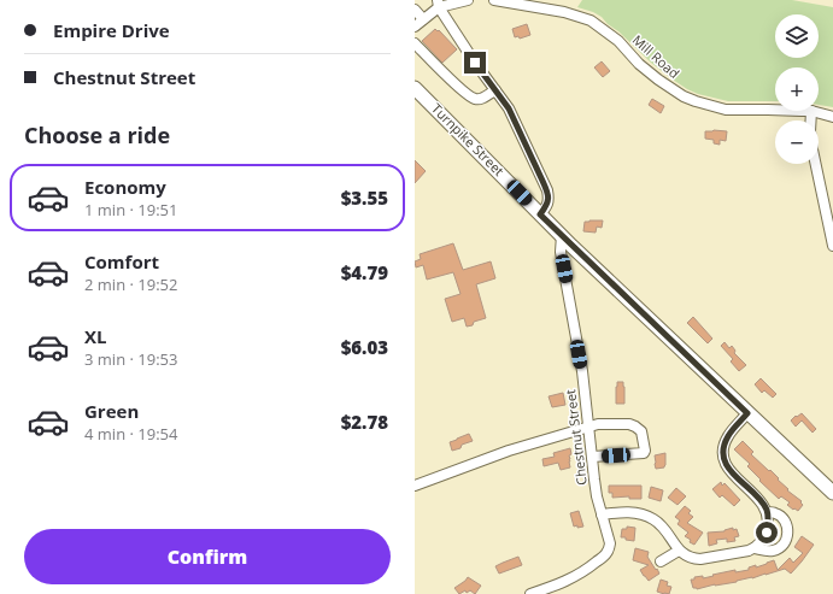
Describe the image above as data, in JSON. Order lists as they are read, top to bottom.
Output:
{
  "streets": {
    "highway": ["Turnpike Street"],
    "street": ["Mill Road", "Chestnut Street"]
  },
  "crossings": [
    ["Turnpike Street", "Chestnut Street"]
  ],
  "page": {
    "banner": ["Empire Drive", "Chestnut Street"],
    "map_buttons": ["+", "−"],
    "heading": "Choose a ride",
    "list": [
      {
        "name": "Economy",
        "note": "1 min · 19:51",
        "value": "$3.55"
      },
      {
        "name": "Comfort",
        "note": "2 min · 19:52",
        "value": "$4.79"
      },
      {
        "name": "XL",
        "note": "3 min · 19:53",
        "value": "$6.03"
      },
      {
        "name": "Green",
        "note": "4 min · 19:54",
        "value": "$2.78"
      }
    ],
    "buttons": "Confirm"
  }
}
